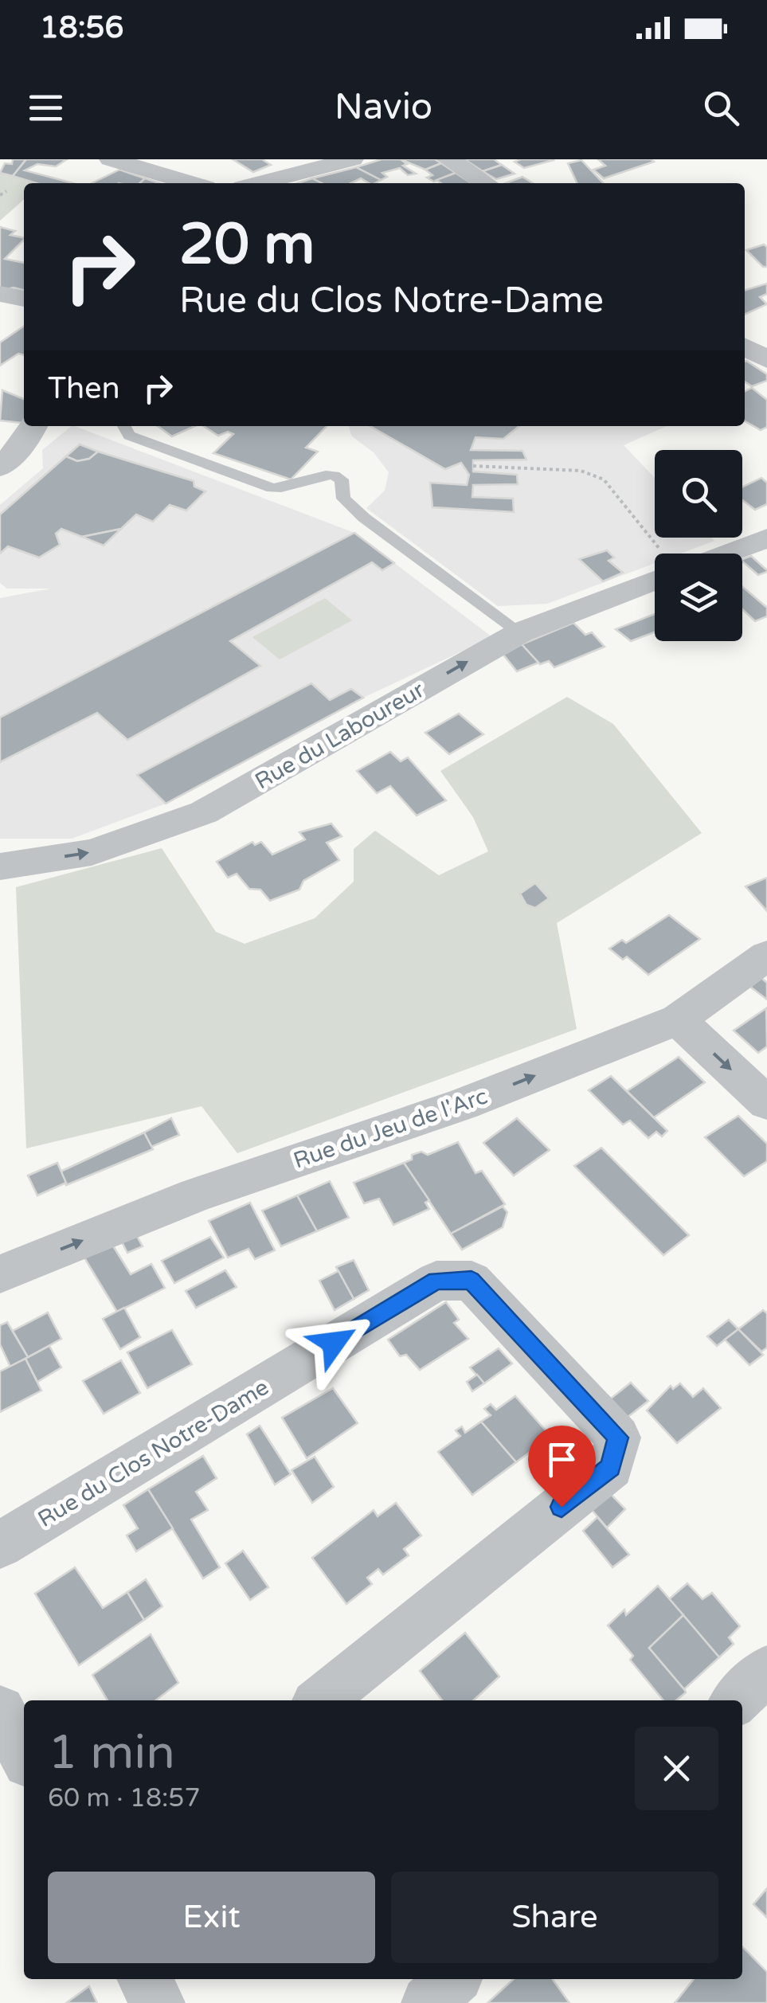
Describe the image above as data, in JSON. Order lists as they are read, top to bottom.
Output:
{
  "streets": {
    "street": ["Rue du Laboureur", "Rue du Jeu de l'Arc", "Rue du Clos Notre-Dame"]
  },
  "one_way": ["Rue du Laboureur", "Rue du Jeu de l'Arc"],
  "page": {
    "status": "18:56",
    "header": "Navio",
    "turn": ["20 m", "Rue du Clos Notre-Dame"],
    "then": "Then",
    "heading": ["1 min", "60 m · 18:57"],
    "buttons": ["Exit", "Share"]
  }
}
